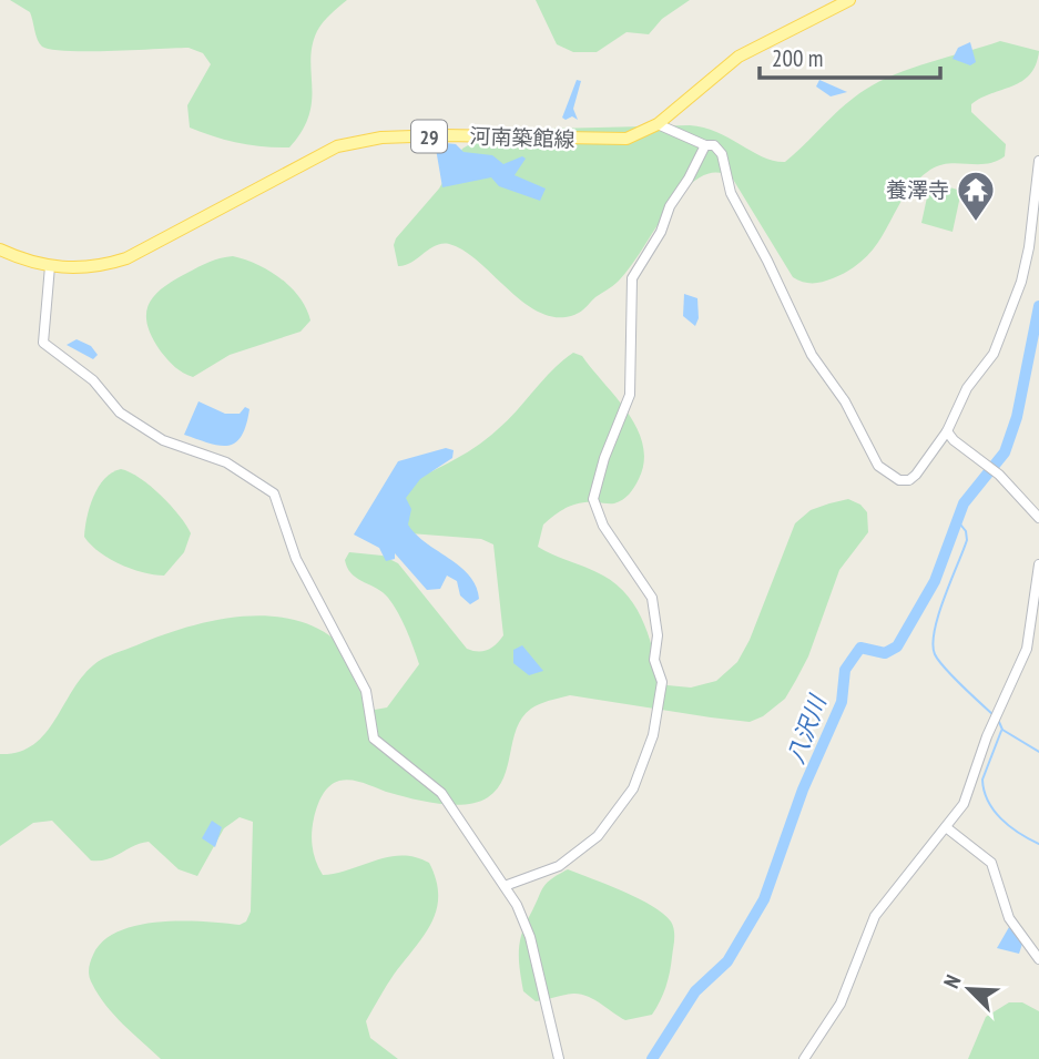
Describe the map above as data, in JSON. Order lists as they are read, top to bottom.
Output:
{
  "streets": {
    "main road": ["29", "河南築館線"]
  },
  "water": ["八沢川"],
  "places": {
    "temple": ["養澤寺"]
  },
  "scale_bar": "200 m",
  "north": "top left"
}
